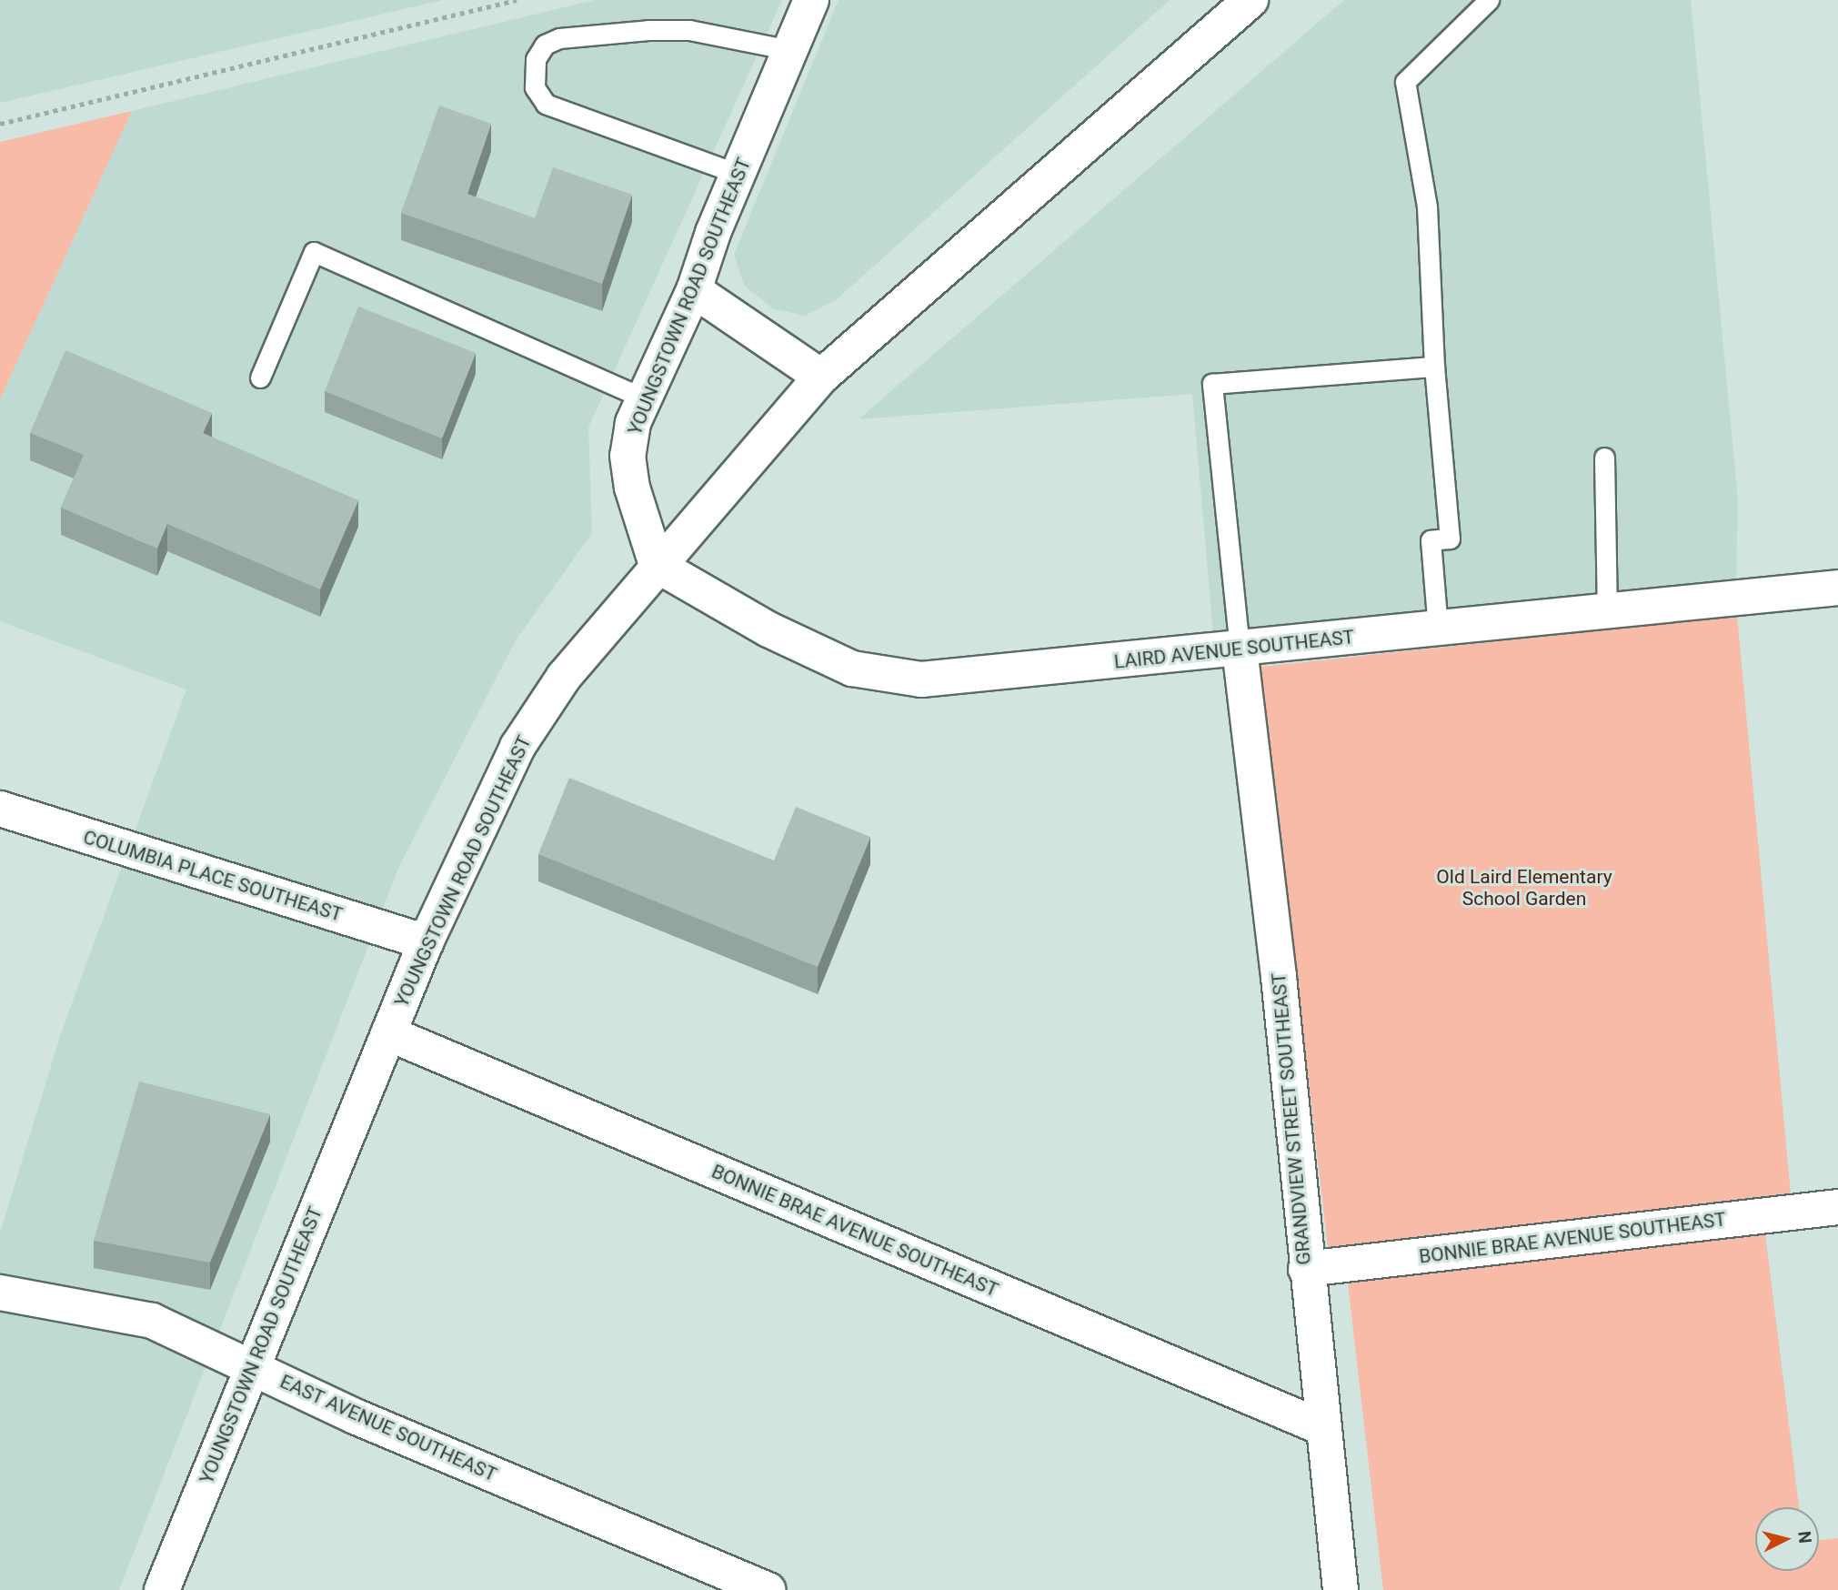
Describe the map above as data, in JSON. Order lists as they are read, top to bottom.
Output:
{
  "streets": {
    "street": [
      "YOUNGSTOWN ROAD SOUTHEAST",
      "LAIRD AVENUE SOUTHEAST",
      "COLUMBIA PLACE SOUTHEAST",
      "GRANDVIEW STREET SOUTHEAST",
      "BONNIE BRAE AVENUE SOUTHEAST",
      "EAST AVENUE SOUTHEAST"
    ]
  },
  "crossings": [
    ["YOUNGSTOWN ROAD SOUTHEAST", "LAIRD AVENUE SOUTHEAST"],
    ["YOUNGSTOWN ROAD SOUTHEAST", "COLUMBIA PLACE SOUTHEAST"],
    ["YOUNGSTOWN ROAD SOUTHEAST", "BONNIE BRAE AVENUE SOUTHEAST"],
    ["YOUNGSTOWN ROAD SOUTHEAST", "EAST AVENUE SOUTHEAST"],
    ["LAIRD AVENUE SOUTHEAST", "GRANDVIEW STREET SOUTHEAST"],
    ["GRANDVIEW STREET SOUTHEAST", "BONNIE BRAE AVENUE SOUTHEAST"]
  ],
  "parks": ["Old Laird Elementary School Garden"],
  "north": "right"
}
